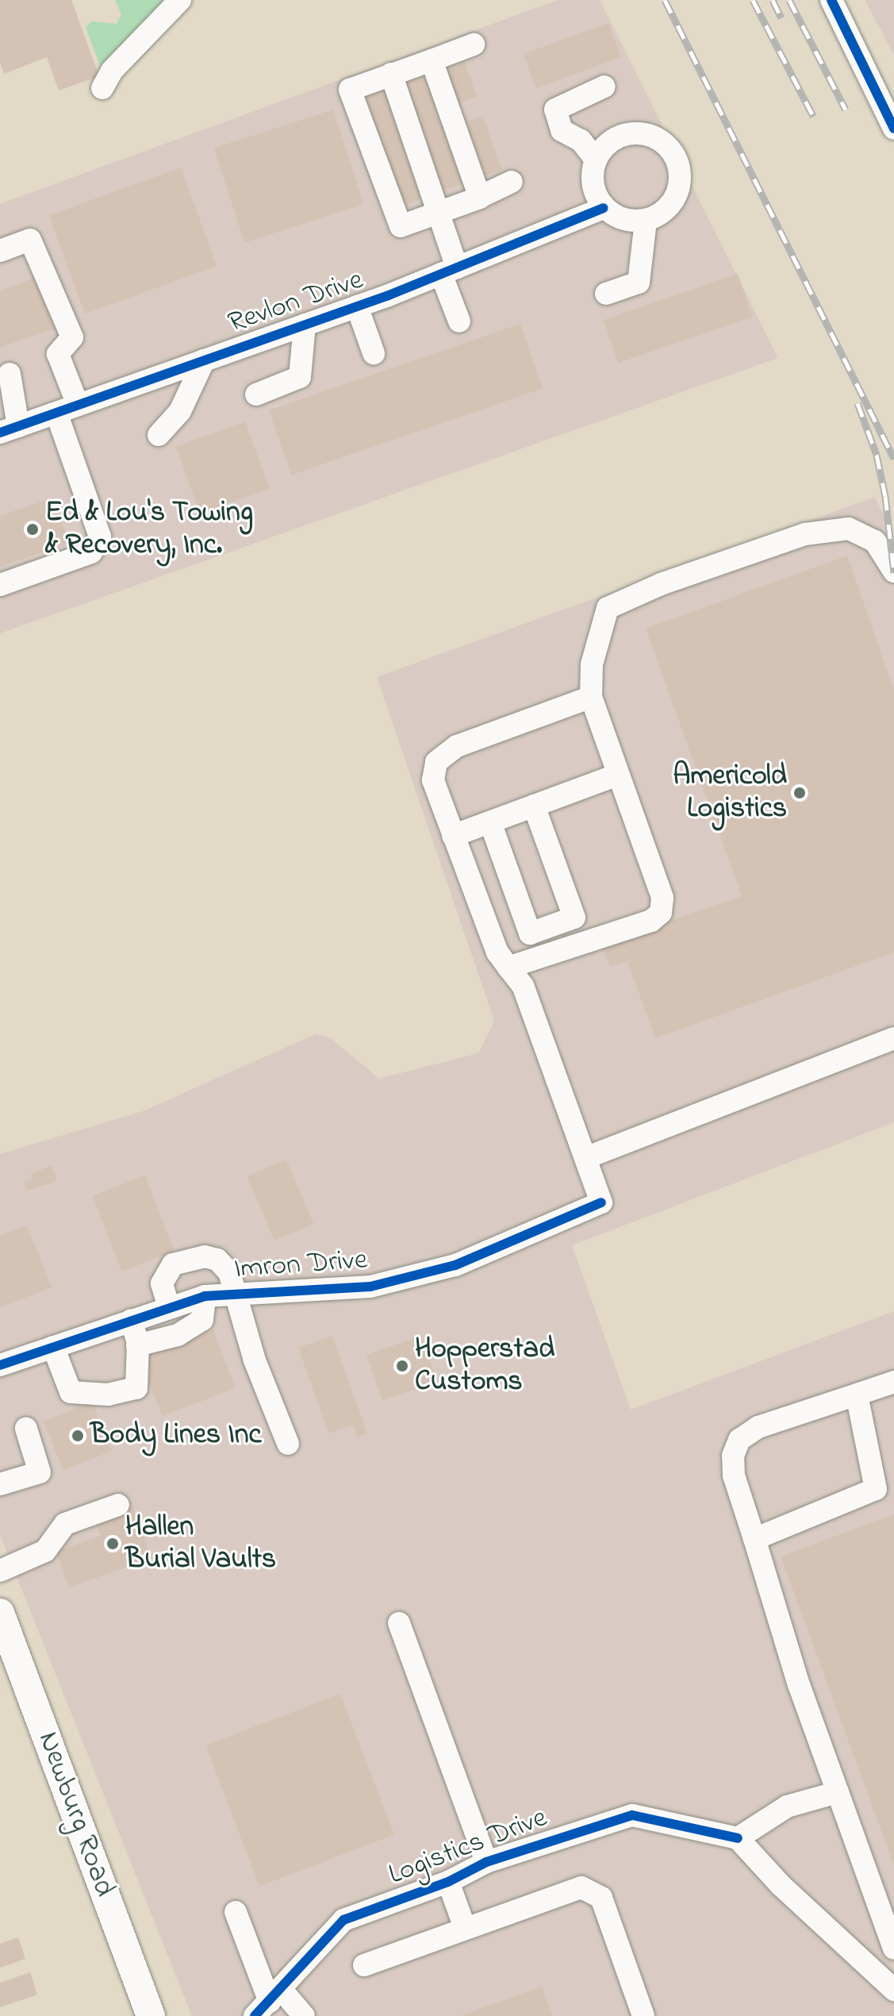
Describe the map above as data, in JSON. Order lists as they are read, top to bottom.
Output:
{
  "streets": {
    "main road": ["Newburg Road"],
    "street": ["Revlon Drive", "Imron Drive", "Logistics Drive"]
  },
  "places": [
    "Ed & Lou's Towing & Recovery, Inc.",
    "Americold Logistics",
    "Hopperstad Customs",
    "Body Lines Inc",
    "Hallen Burial Vaults"
  ]
}
